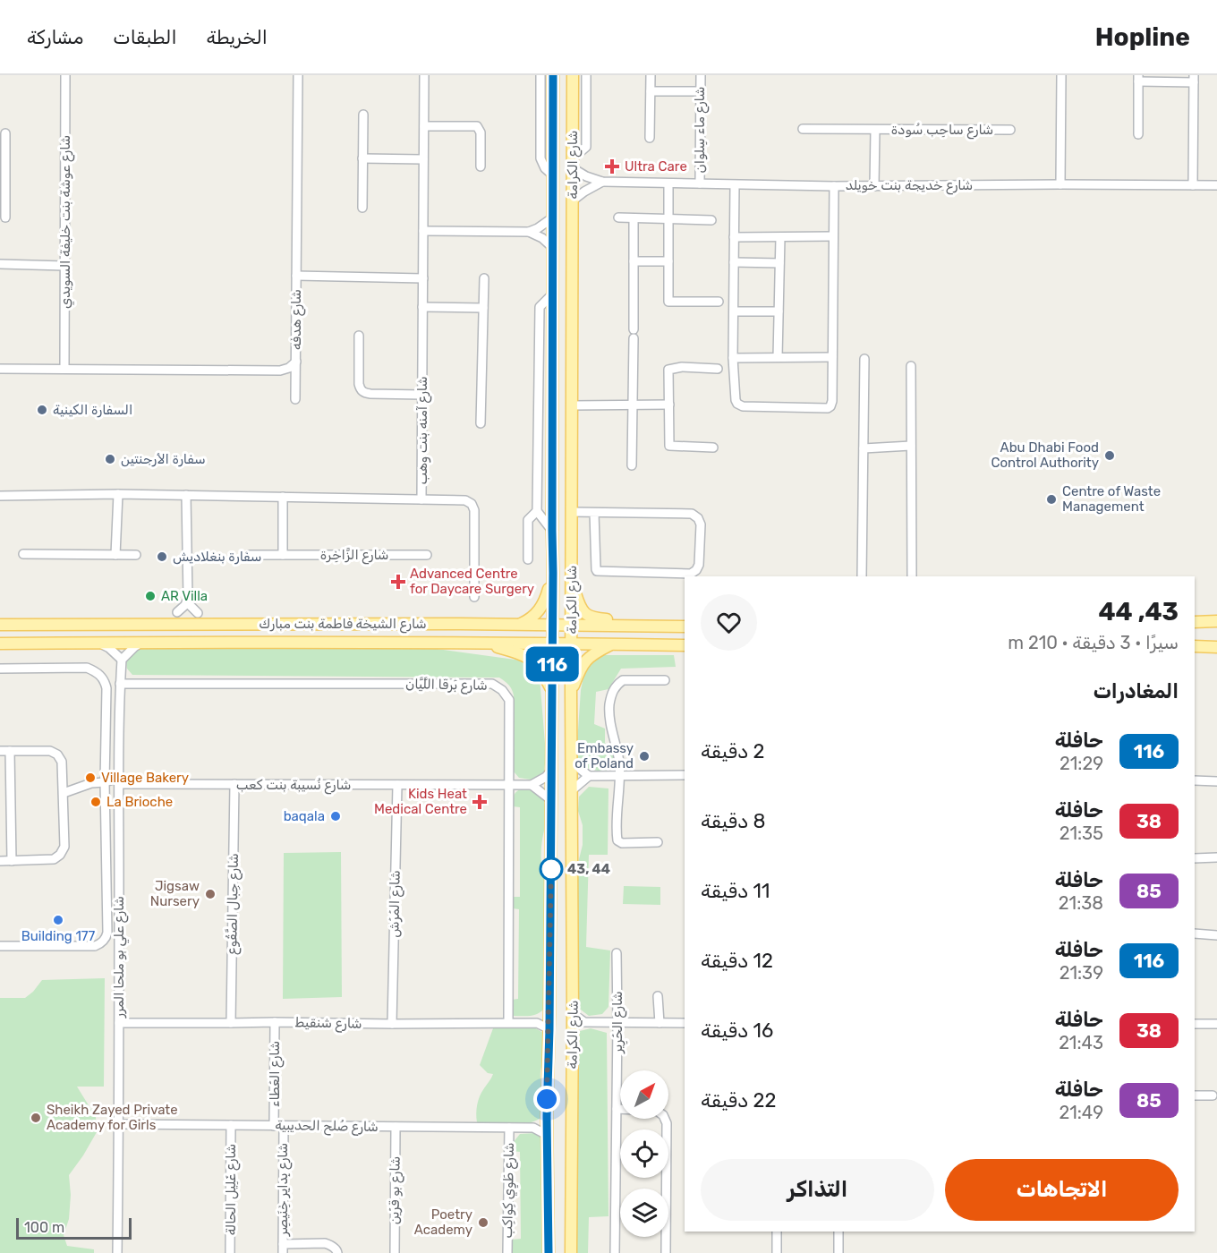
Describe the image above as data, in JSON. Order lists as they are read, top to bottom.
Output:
{
  "streets": {
    "main road": ["شارع الكرامة", "شارع الشيخة فاطمة بنت مبارك"],
    "street": [
      "شارع ماء سِلوان",
      "شارع ساحِب سُودة",
      "شارع خديجة بنت خويلد",
      "شارع عوشة بنت خليفة السويدي",
      "شارع هدفه",
      "شارع آمنه بنت وهب",
      "شارع الزَّاخِرة",
      "شارع بَرقا اللَّيَّان",
      "شارع نُسيبة بنت كعب",
      "شارع جِبال الصَّقُوع",
      "شارع المَرَش",
      "شارع علي بو ملحا المرر",
      "شارع الحَرِير",
      "شارع شنقيط",
      "شارع العَطاء",
      "شارع صُلح الحديبية",
      "شارع غَلِيل الحالة",
      "شارع بِدايِر خِنَيصِر",
      "شارع بو قرَين",
      "شارع طَوِي كِواكِب"
    ]
  },
  "crossings": [
    ["شارع ماء سِلوان", "شارع خديجة بنت خويلد"],
    ["شارع ساحِب سُودة", "شارع خديجة بنت خويلد"],
    ["شارع الكرامة", "شارع خديجة بنت خويلد"],
    ["شارع الكرامة", "شارع الشيخة فاطمة بنت مبارك"],
    ["شارع الكرامة", "شارع شنقيط"],
    ["شارع عوشة بنت خليفة السويدي", "شارع هدفه"],
    ["شارع بَرقا اللَّيَّان", "شارع نُسيبة بنت كعب"],
    ["شارع بَرقا اللَّيَّان", "شارع علي بو ملحا المرر"],
    ["شارع بَرقا اللَّيَّان", "شارع شنقيط"],
    ["شارع نُسيبة بنت كعب", "شارع جِبال الصَّقُوع"],
    ["شارع نُسيبة بنت كعب", "شارع المَرَش"],
    ["شارع نُسيبة بنت كعب", "شارع علي بو ملحا المرر"],
    ["شارع جِبال الصَّقُوع", "شارع شنقيط"],
    ["شارع المَرَش", "شارع شنقيط"],
    ["شارع علي بو ملحا المرر", "شارع شنقيط"],
    ["شارع علي بو ملحا المرر", "شارع صُلح الحديبية"],
    ["شارع شنقيط", "شارع العَطاء"],
    ["شارع العَطاء", "شارع صُلح الحديبية"],
    ["شارع صُلح الحديبية", "شارع غَلِيل الحالة"],
    ["شارع صُلح الحديبية", "شارع بِدايِر خِنَيصِر"],
    ["شارع صُلح الحديبية", "شارع بو قرَين"],
    ["شارع صُلح الحديبية", "شارع طَوِي كِواكِب"]
  ],
  "places": {
    "health": ["Ultra Care", "Advanced Centre for Daycare Surgery", "Kids Heat Medical Centre"],
    "other": [
      "السفارة الكينية",
      "Abu Dhabi Food Control Authority",
      "سفارة الأرجنتين",
      "Centre of Waste Management",
      "سفارة بنغلاديش",
      "AR Villa",
      "Embassy of Poland",
      "Village Bakery",
      "La Brioche",
      "baqala",
      "43, 44",
      "Jigsaw Nursery",
      "Building 177",
      "Sheikh Zayed Private Academy for Girls",
      "Poetry Academy"
    ]
  },
  "lines": ["bus line 116"],
  "scale_bar": "100 m",
  "north": "top right",
  "page": {
    "header": "Hopline",
    "nav": ["الخريطة", "الطبقات", "مشاركة"],
    "on_map": "116",
    "heading": [
      ["43, 44", "سيرًا · 3 دقيقة · 210 m"],
      "المغادرات"
    ],
    "list": [
      {
        "mark": "116",
        "name": "حافلة",
        "note": "21:29",
        "value": "2 دقيقة"
      },
      {
        "mark": "38",
        "name": "حافلة",
        "note": "21:35",
        "value": "8 دقيقة"
      },
      {
        "mark": "85",
        "name": "حافلة",
        "note": "21:38",
        "value": "11 دقيقة"
      },
      {
        "mark": "116",
        "name": "حافلة",
        "note": "21:39",
        "value": "12 دقيقة"
      },
      {
        "mark": "38",
        "name": "حافلة",
        "note": "21:43",
        "value": "16 دقيقة"
      },
      {
        "mark": "85",
        "name": "حافلة",
        "note": "21:49",
        "value": "22 دقيقة"
      }
    ],
    "buttons": ["الاتجاهات", "التذاكر"],
    "scale": "100 m"
  }
}
